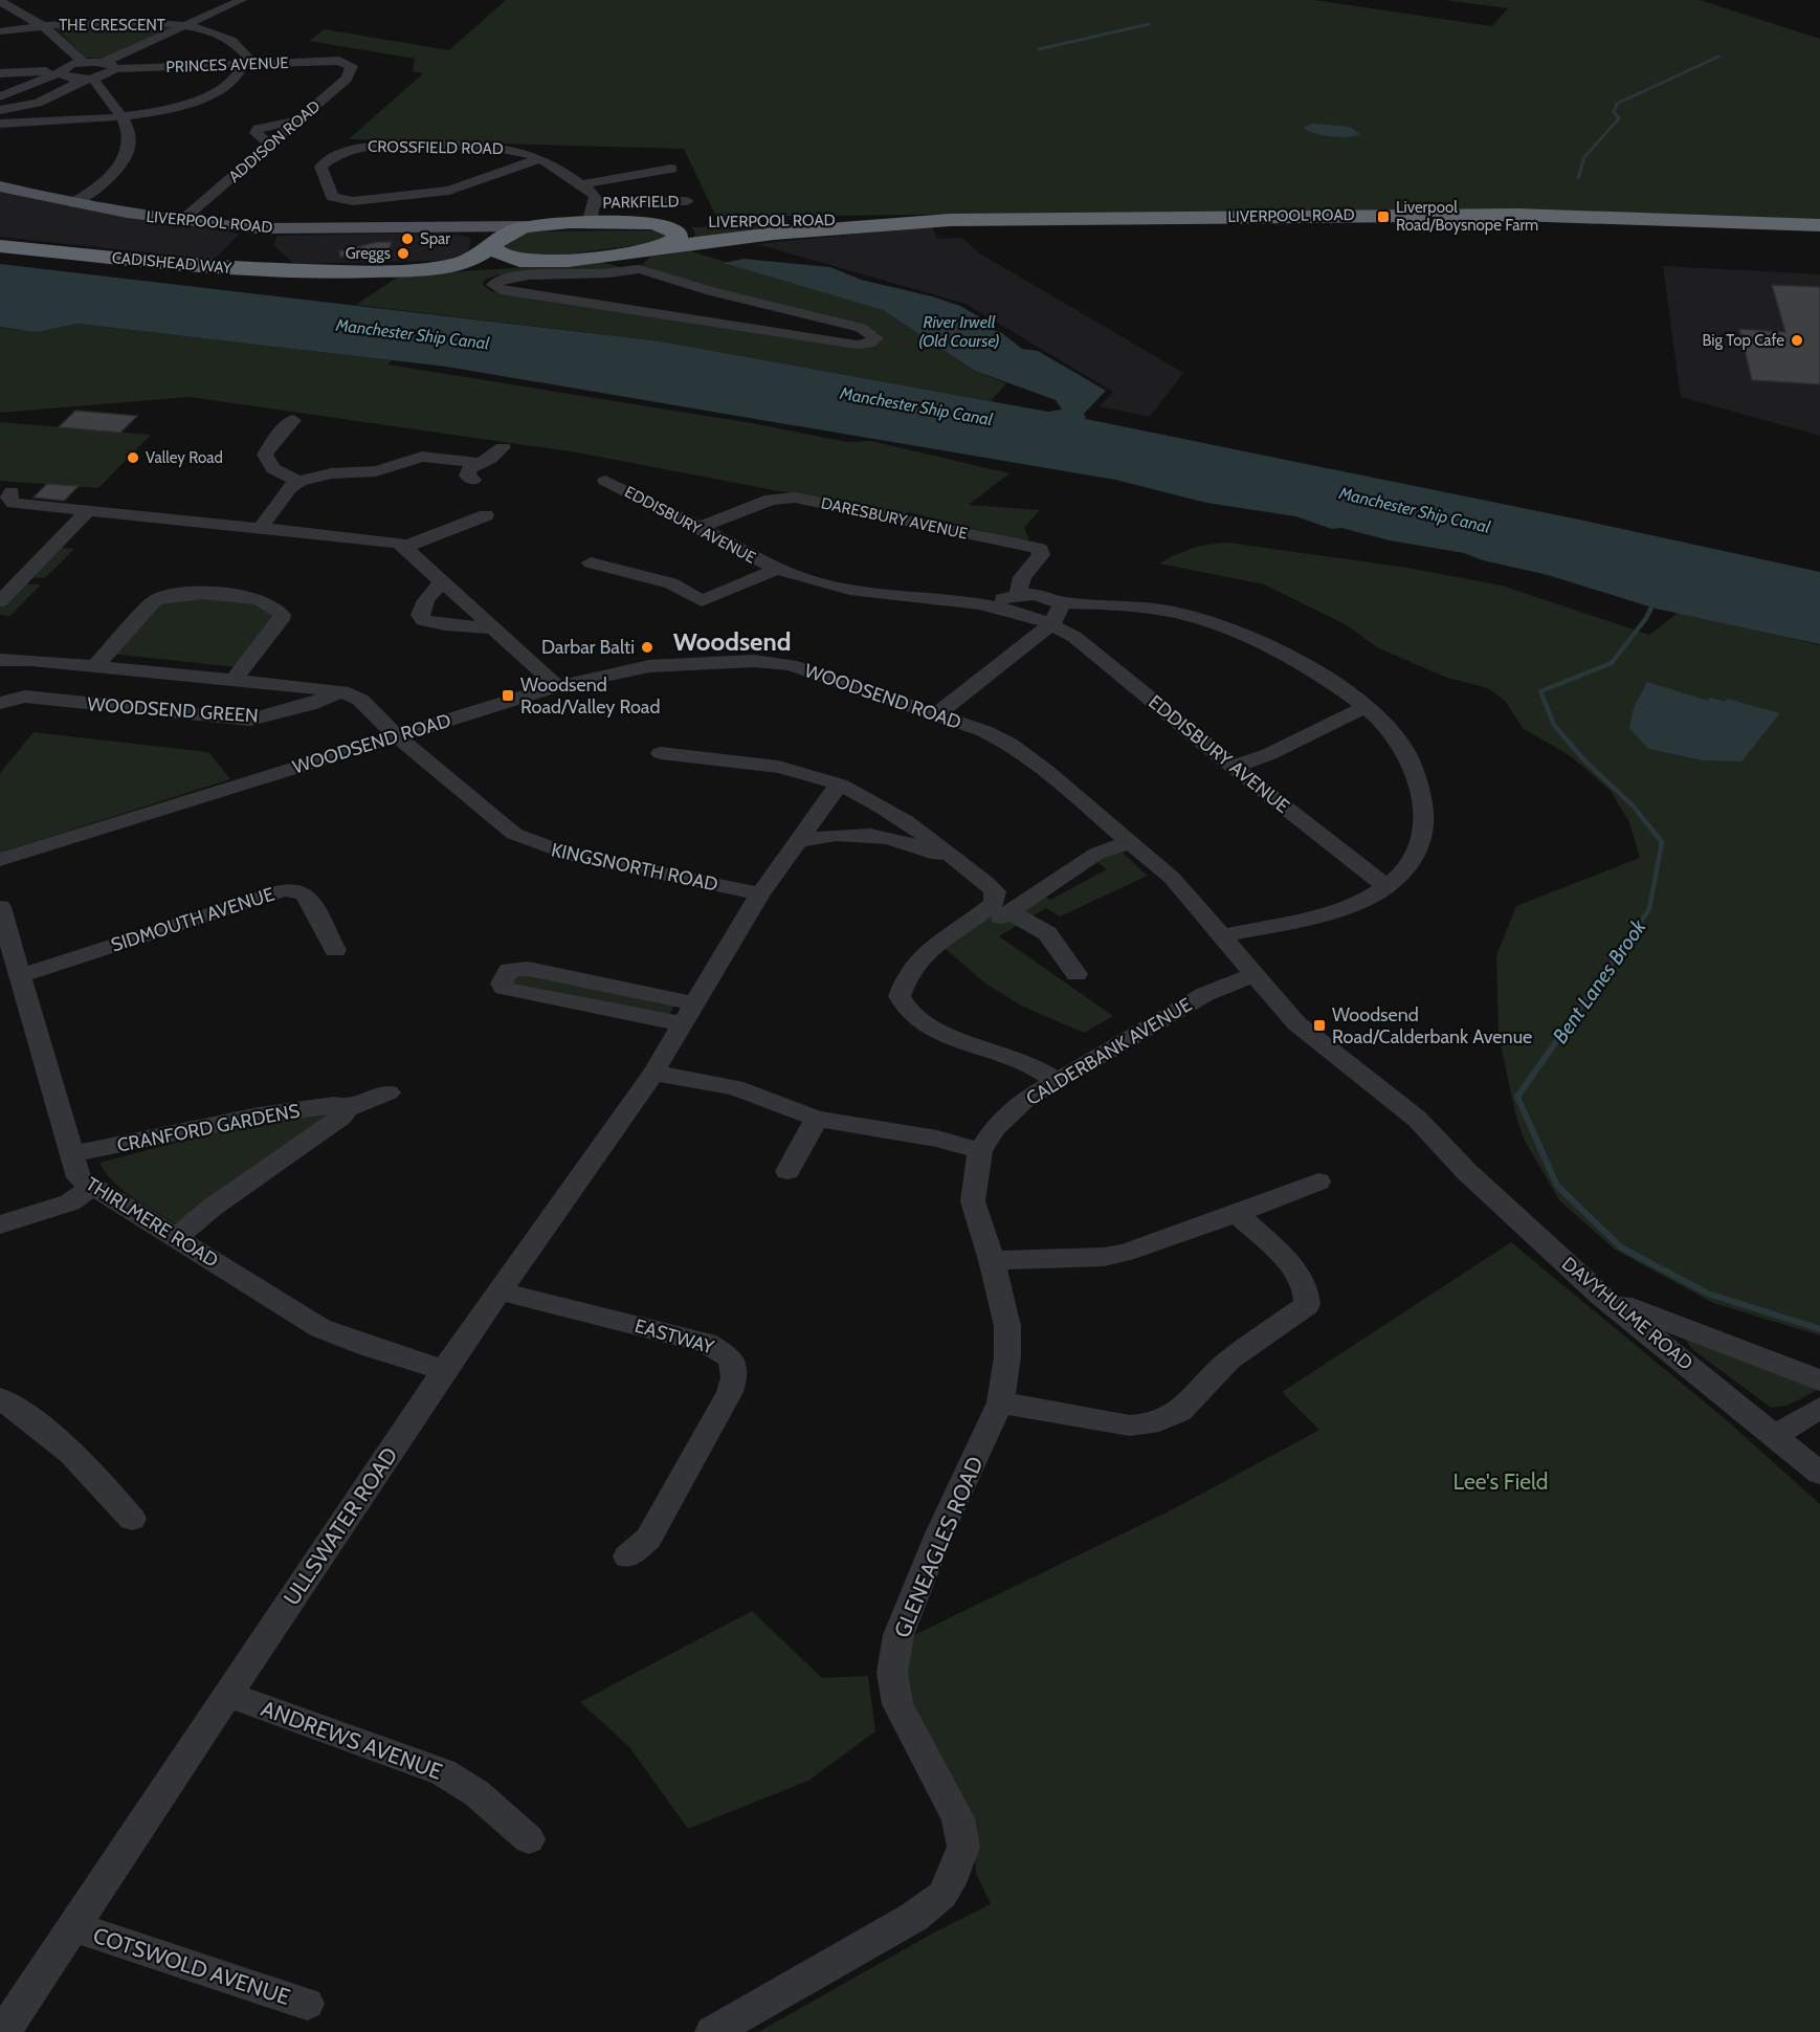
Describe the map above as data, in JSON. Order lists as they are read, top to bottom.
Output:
{
  "streets": {
    "highway": ["LIVERPOOL ROAD", "CADISHEAD WAY"],
    "street": [
      "THE CRESCENT",
      "PRINCES AVENUE",
      "ADDISON ROAD",
      "CROSSFIELD ROAD",
      "PARKFIELD",
      "DARESBURY AVENUE",
      "EDDISBURY AVENUE",
      "WOODSEND ROAD",
      "WOODSEND GREEN",
      "KINGSNORTH ROAD",
      "SIDMOUTH AVENUE",
      "CALDERBANK AVENUE",
      "CRANFORD GARDENS",
      "THIRLMERE ROAD",
      "DAVYHULME ROAD",
      "EASTWAY",
      "ULLSWATER ROAD",
      "GLENEAGLES ROAD",
      "ANDREWS AVENUE",
      "COTSWOLD AVENUE"
    ]
  },
  "crossings": [
    ["THE CRESCENT", "PRINCES AVENUE"],
    ["PRINCES AVENUE", "ADDISON ROAD"],
    ["ADDISON ROAD", "LIVERPOOL ROAD"],
    ["CROSSFIELD ROAD", "PARKFIELD"],
    ["LIVERPOOL ROAD", "CADISHEAD WAY"],
    ["DARESBURY AVENUE", "EDDISBURY AVENUE"],
    ["WOODSEND ROAD", "KINGSNORTH ROAD"],
    ["WOODSEND ROAD", "CALDERBANK AVENUE"],
    ["WOODSEND ROAD", "DAVYHULME ROAD"],
    ["WOODSEND GREEN", "KINGSNORTH ROAD"],
    ["KINGSNORTH ROAD", "ULLSWATER ROAD"],
    ["SIDMOUTH AVENUE", "THIRLMERE ROAD"],
    ["CALDERBANK AVENUE", "GLENEAGLES ROAD"],
    ["CRANFORD GARDENS", "THIRLMERE ROAD"],
    ["THIRLMERE ROAD", "ULLSWATER ROAD"],
    ["EASTWAY", "ULLSWATER ROAD"],
    ["ULLSWATER ROAD", "ANDREWS AVENUE"],
    ["ULLSWATER ROAD", "COTSWOLD AVENUE"]
  ],
  "districts": ["Woodsend"],
  "water": ["River Irwell (Old Course)", "Manchester Ship Canal", "Bent Lanes Brook"],
  "parks": ["Lee's Field"],
  "places": {
    "transit": ["Liverpool Road/Boysnope Farm", "Woodsend Road/Valley Road", "Woodsend Road/Calderbank Avenue"],
    "other": [
      "Spar",
      "Greggs",
      "Big Top Cafe",
      "Valley Road",
      "Darbar Balti"
    ]
  }
}
